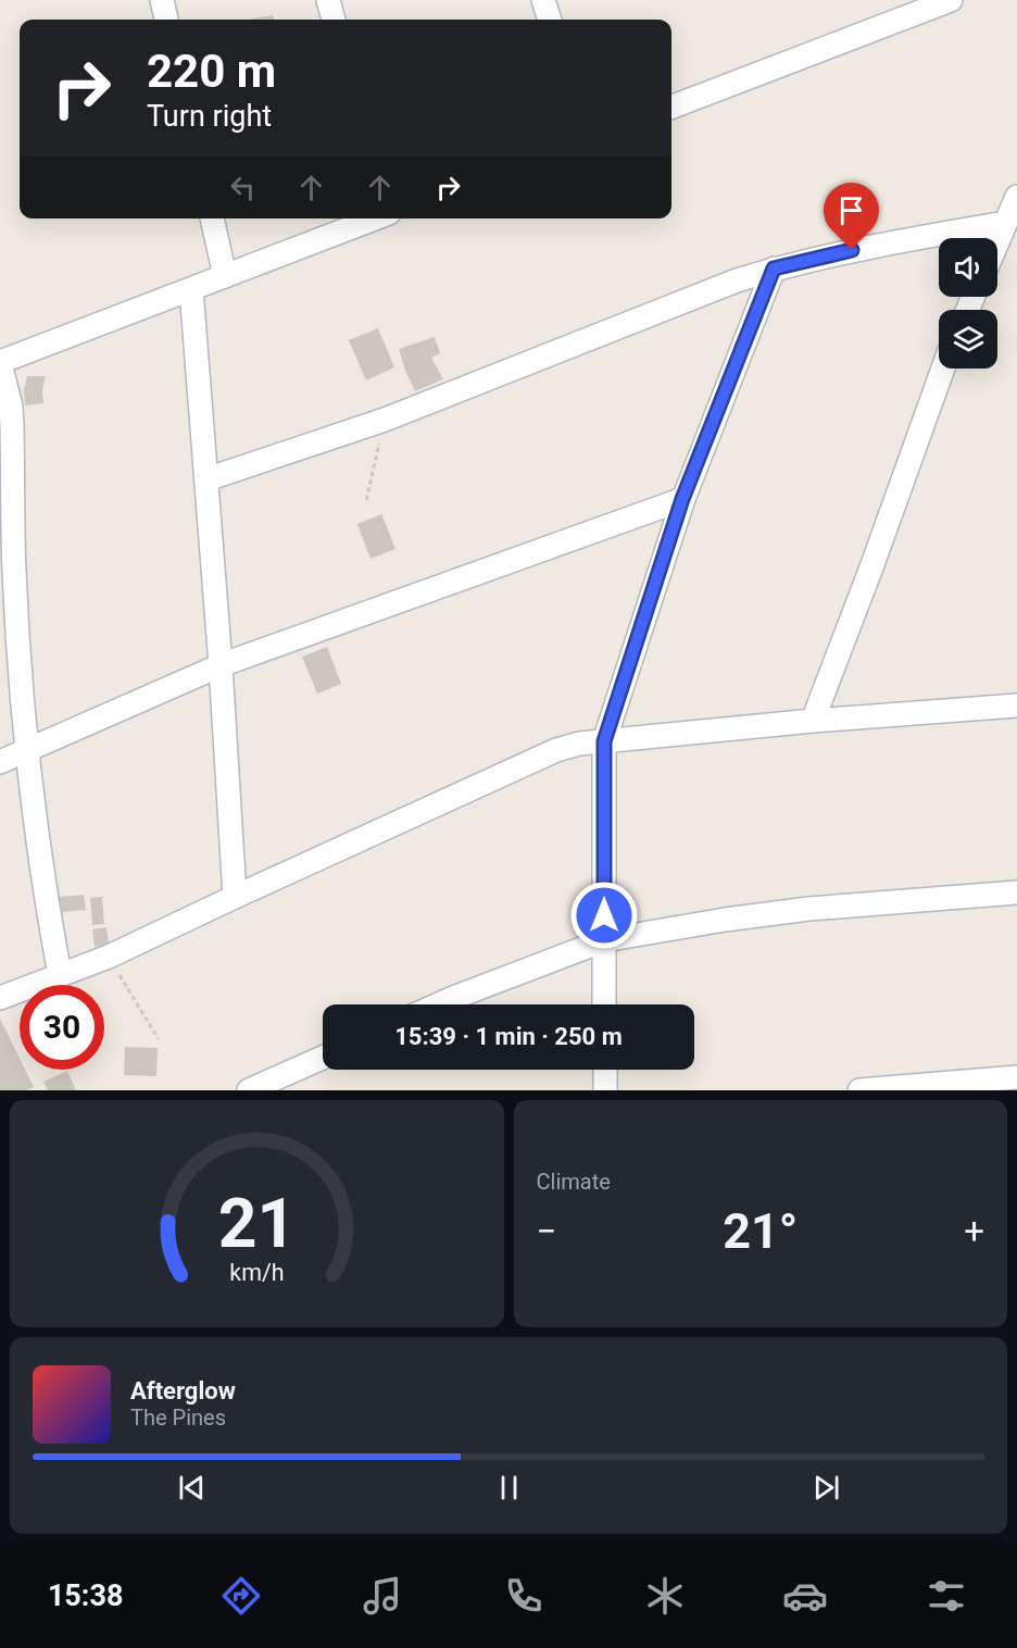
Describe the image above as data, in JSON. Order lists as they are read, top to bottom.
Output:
{
  "page": {
    "turn": ["220 m", "Turn right"],
    "limit": "30",
    "trip": "15:39 · 1 min · 250 m",
    "tile": "Climate",
    "heat": ["−", "21°", "+"],
    "song": ["Afterglow", "The Pines"],
    "tabs": "15:38",
    "gauge": ["21", "km/h"]
  }
}
